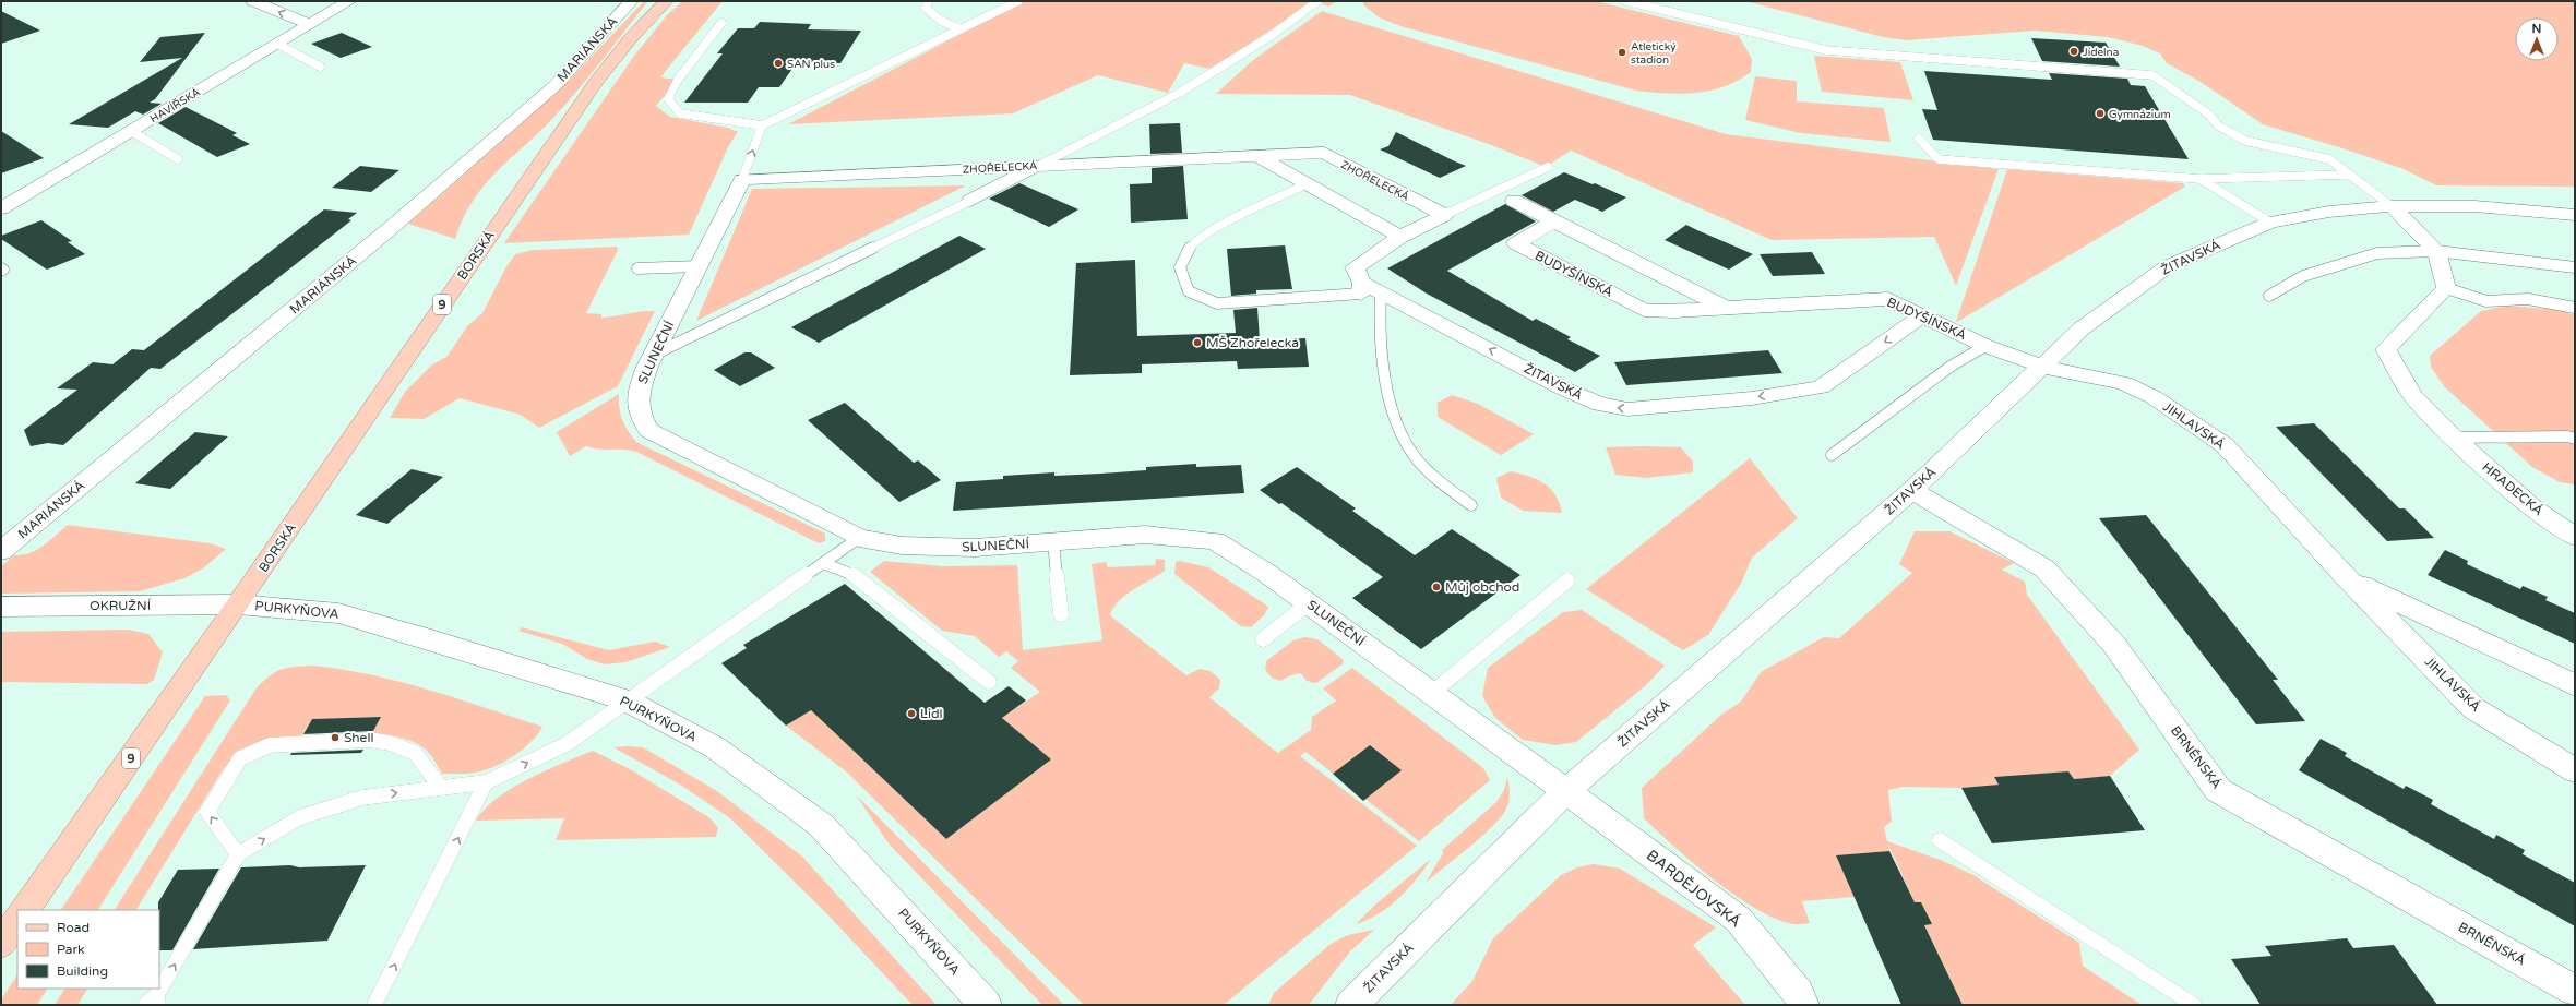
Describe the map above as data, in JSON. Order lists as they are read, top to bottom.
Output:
{
  "streets": {
    "main road": ["BORSKÁ", "9"],
    "street": [
      "MARIÁNSKÁ",
      "HAVÍŘSKÁ",
      "ZHOŘELECKÁ",
      "ŽITAVSKÁ",
      "BUDYŠÍNSKÁ",
      "SLUNEČNÍ",
      "JIHLAVSKÁ",
      "HRADECKÁ",
      "OKRUŽNÍ",
      "PURKYŇOVA",
      "BRNĚNSKÁ",
      "BARDĚJOVSKÁ"
    ]
  },
  "crossings": [
    ["ZHOŘELECKÁ", "SLUNEČNÍ"],
    ["BORSKÁ", "9"],
    ["BORSKÁ", "OKRUŽNÍ"],
    ["BORSKÁ", "PURKYŇOVA"],
    ["ŽITAVSKÁ", "BUDYŠÍNSKÁ"],
    ["ŽITAVSKÁ", "SLUNEČNÍ"],
    ["ŽITAVSKÁ", "JIHLAVSKÁ"],
    ["ŽITAVSKÁ", "BRNĚNSKÁ"],
    ["ŽITAVSKÁ", "BARDĚJOVSKÁ"],
    ["BUDYŠÍNSKÁ", "JIHLAVSKÁ"],
    ["9", "OKRUŽNÍ"],
    ["9", "PURKYŇOVA"],
    ["SLUNEČNÍ", "BARDĚJOVSKÁ"],
    ["OKRUŽNÍ", "PURKYŇOVA"]
  ],
  "places": [
    "Jídelna",
    "Atletický stadion",
    "SAN plus",
    "Gymnázium",
    "MŠ Zhořelecká",
    "Můj obchod",
    "Lidl",
    "Shell"
  ],
  "legend": ["Road", "Park", "Building"],
  "north": "top"
}
